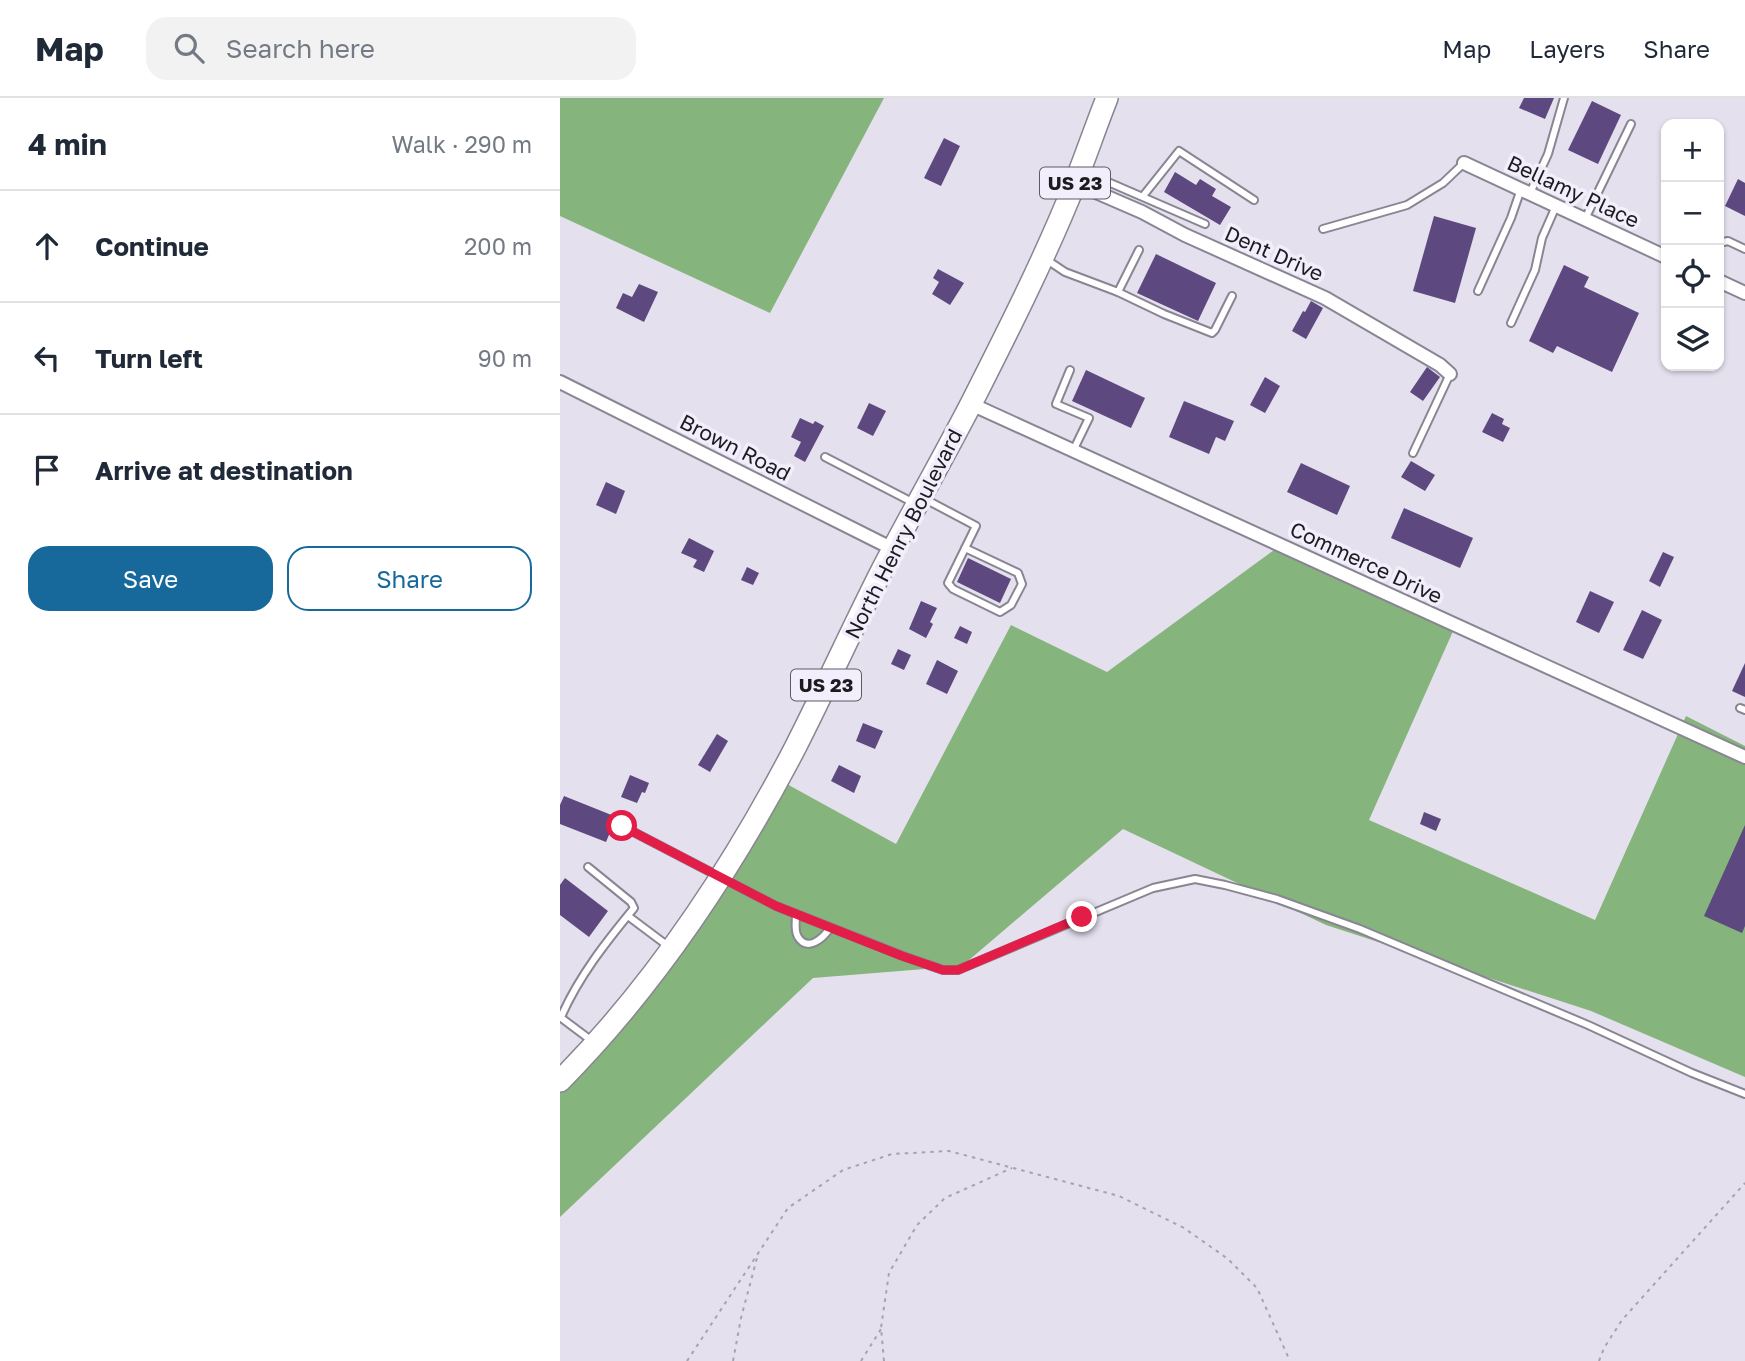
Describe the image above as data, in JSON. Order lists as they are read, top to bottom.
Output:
{
  "streets": {
    "highway": ["US 23", "North Henry Boulevard"],
    "street": [
      "Bellamy Place",
      "Dent Drive",
      "Brown Road",
      "Commerce Drive"
    ]
  },
  "crossings": [
    ["Dent Drive", "North Henry Boulevard"],
    ["Brown Road", "North Henry Boulevard"],
    ["North Henry Boulevard", "Commerce Drive"]
  ],
  "page": {
    "header": "Map",
    "search": "Search here",
    "nav": ["Map", "Layers", "Share"],
    "heading": ["4 min", "Walk · 290 m"],
    "map_buttons": ["+", "−"],
    "list": [
      ["Continue", "200 m"],
      ["Turn left", "90 m"],
      "Arrive at destination"
    ],
    "buttons": ["Save", "Share"]
  }
}
